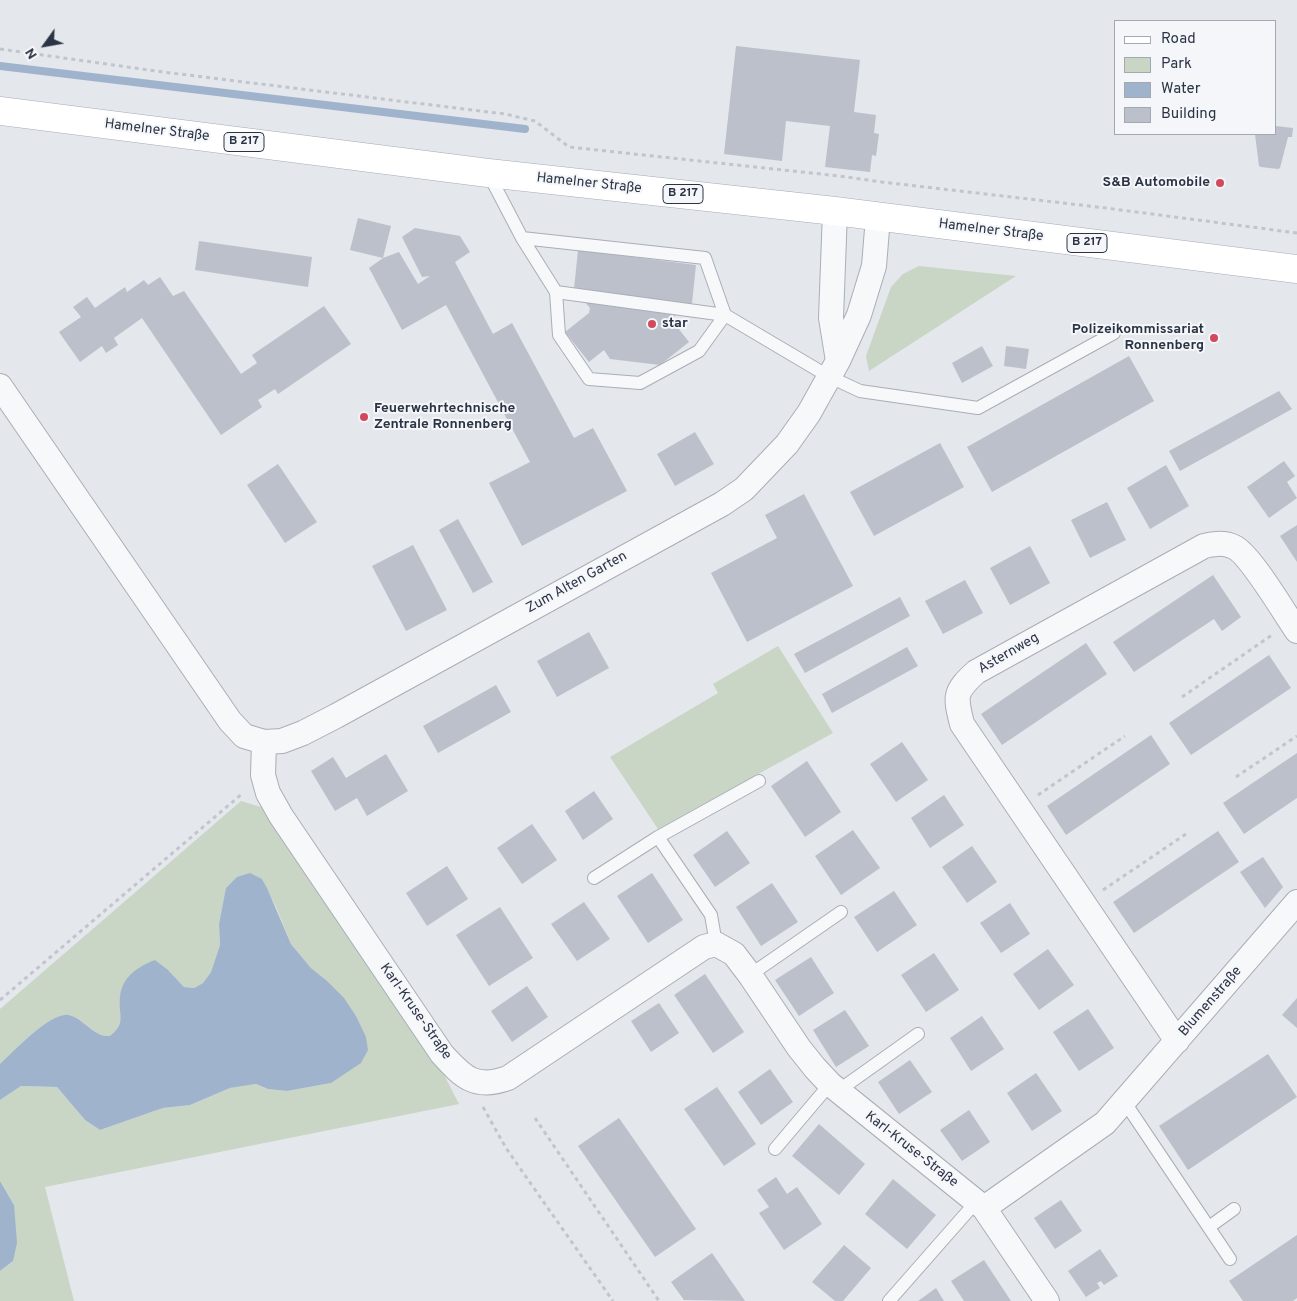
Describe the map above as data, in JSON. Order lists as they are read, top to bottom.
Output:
{
  "streets": {
    "main road": ["Hamelner Straße", "B 217"],
    "street": [
      "Zum Alten Garten",
      "Asternweg",
      "Blumenstraße",
      "Karl-Kruse-Straße"
    ]
  },
  "crossings": [
    ["Hamelner Straße", "Zum Alten Garten"],
    ["Zum Alten Garten", "Karl-Kruse-Straße"],
    ["Asternweg", "Blumenstraße"],
    ["Blumenstraße", "Karl-Kruse-Straße"]
  ],
  "places": [
    "S&B Automobile",
    "star",
    "Polizeikommissariat Ronnenberg",
    "Feuerwehrtechnische Zentrale Ronnenberg"
  ],
  "legend": [
    "Road",
    "Park",
    "Water",
    "Building"
  ],
  "north": "bottom left"
}
